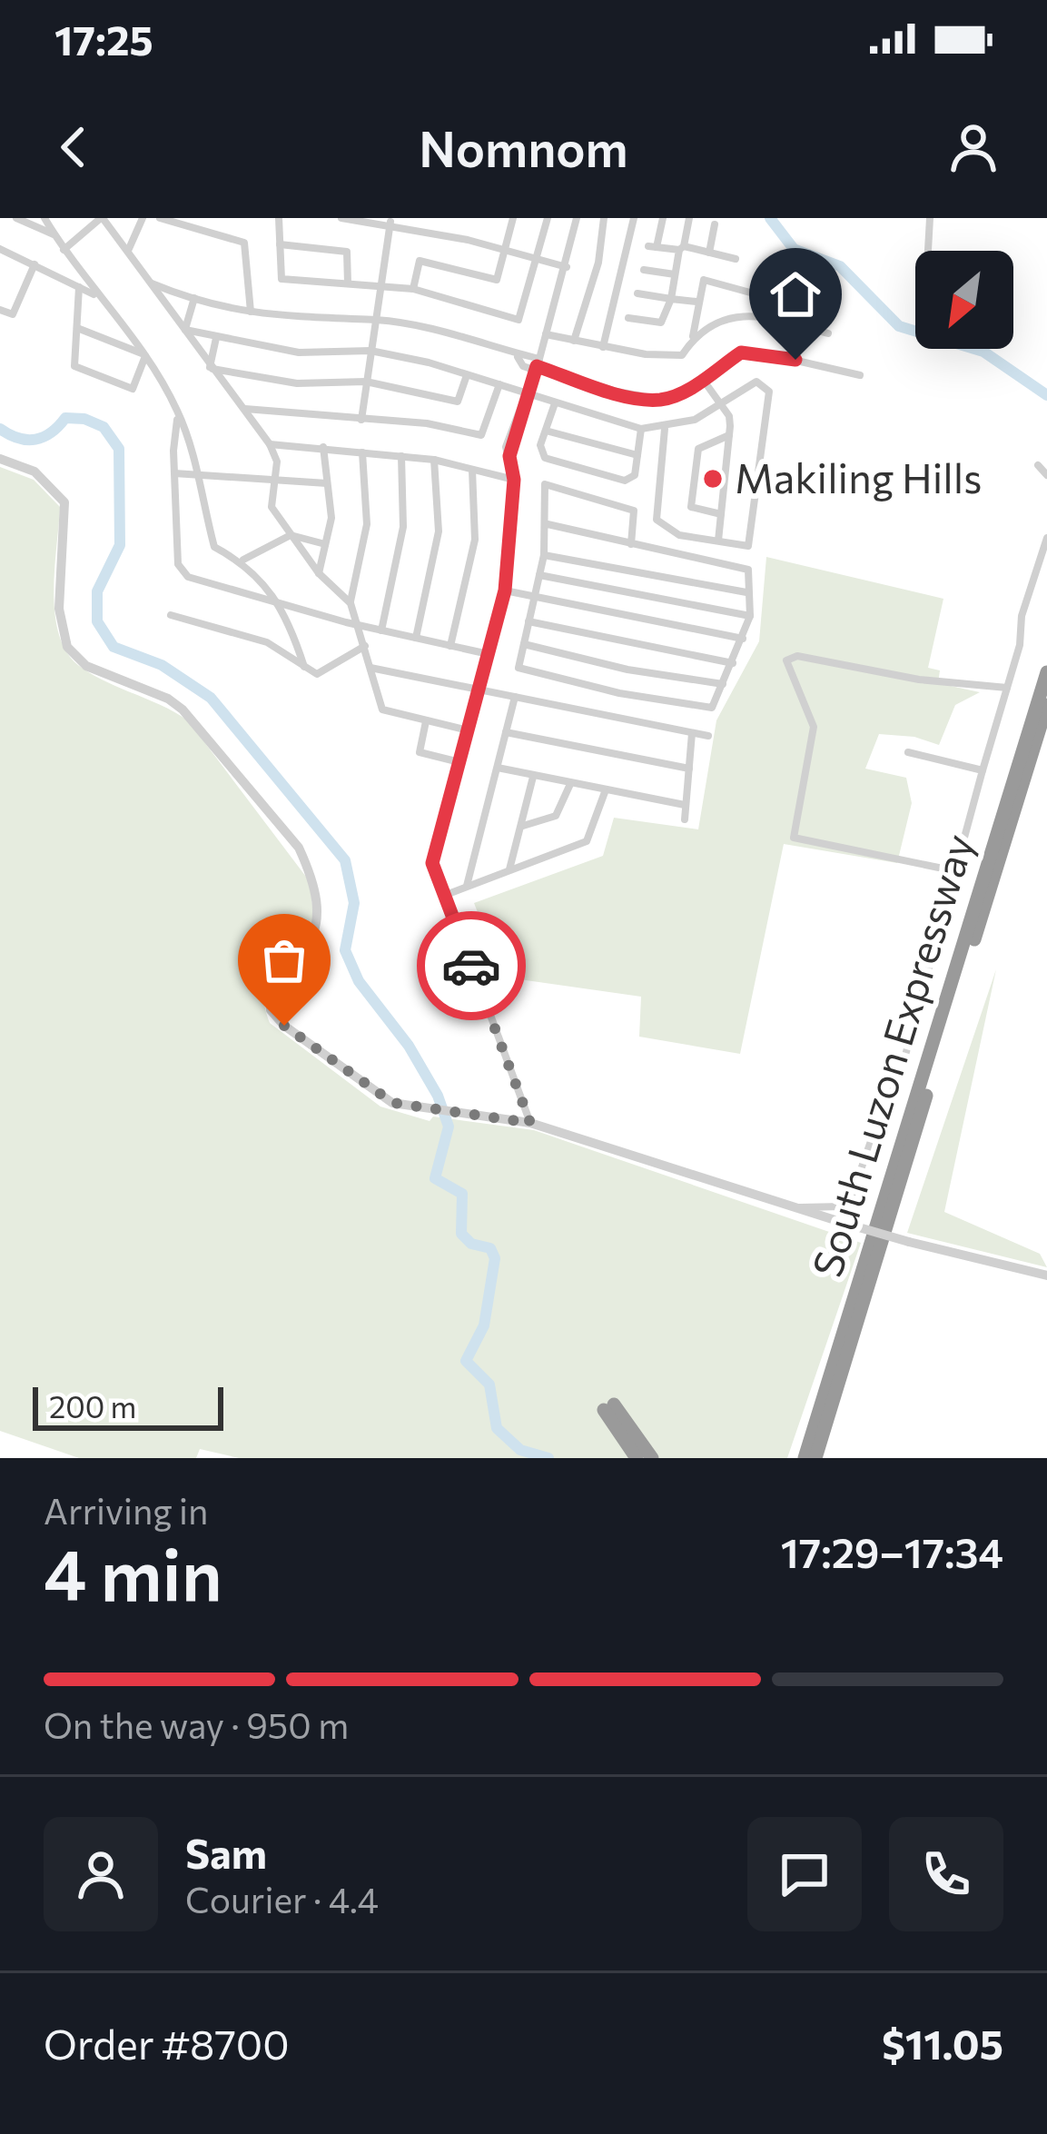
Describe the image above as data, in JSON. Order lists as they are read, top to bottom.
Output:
{
  "streets": {
    "highway": ["South Luzon Expressway"]
  },
  "places": ["Makiling Hills"],
  "scale_bar": "200 m",
  "north": "bottom left",
  "page": {
    "status": "17:25",
    "header": "Nomnom",
    "scale": "200 m",
    "heading": ["4 min", "Arriving in", "17:29–17:34"],
    "panel": [
      "Sam",
      "Courier · 4.4",
      "Order #8700",
      "$11.05"
    ],
    "bar": "On the way · 950 m"
  }
}
